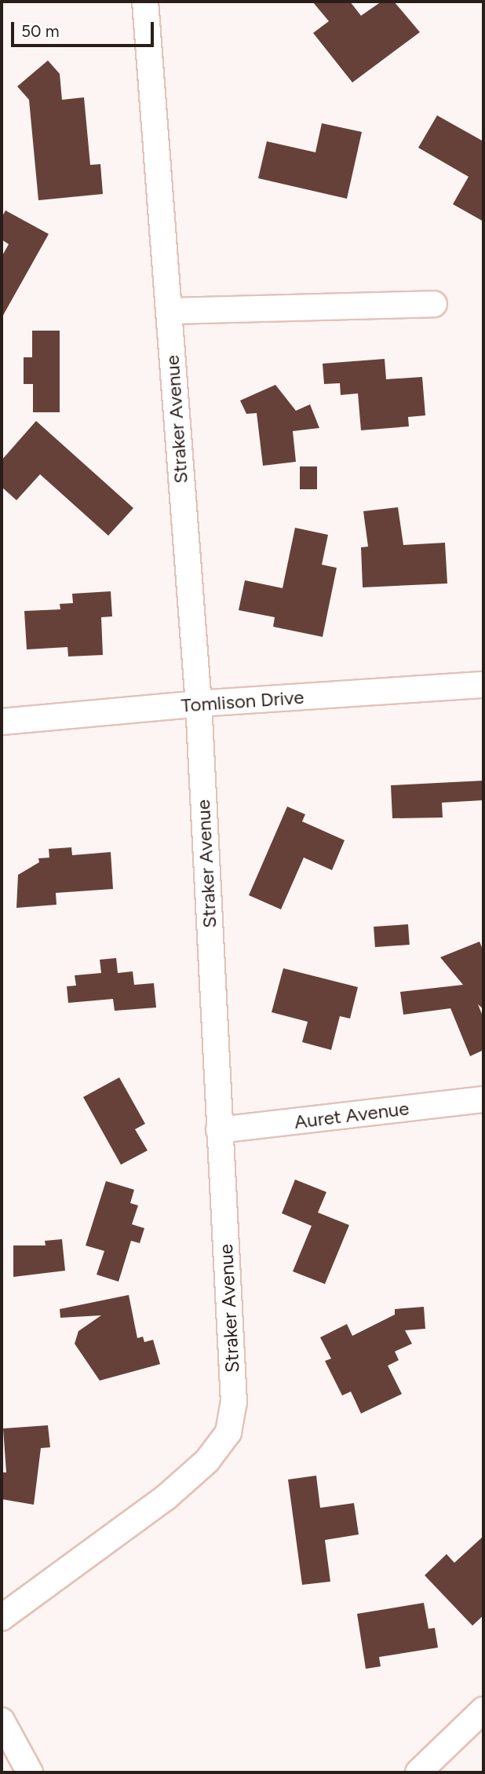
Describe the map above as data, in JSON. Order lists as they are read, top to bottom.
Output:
{
  "streets": {
    "street": ["Straker Avenue", "Tomlison Drive", "Auret Avenue"]
  },
  "crossings": [
    ["Straker Avenue", "Tomlison Drive"],
    ["Straker Avenue", "Auret Avenue"]
  ],
  "scale_bar": "50 m"
}
